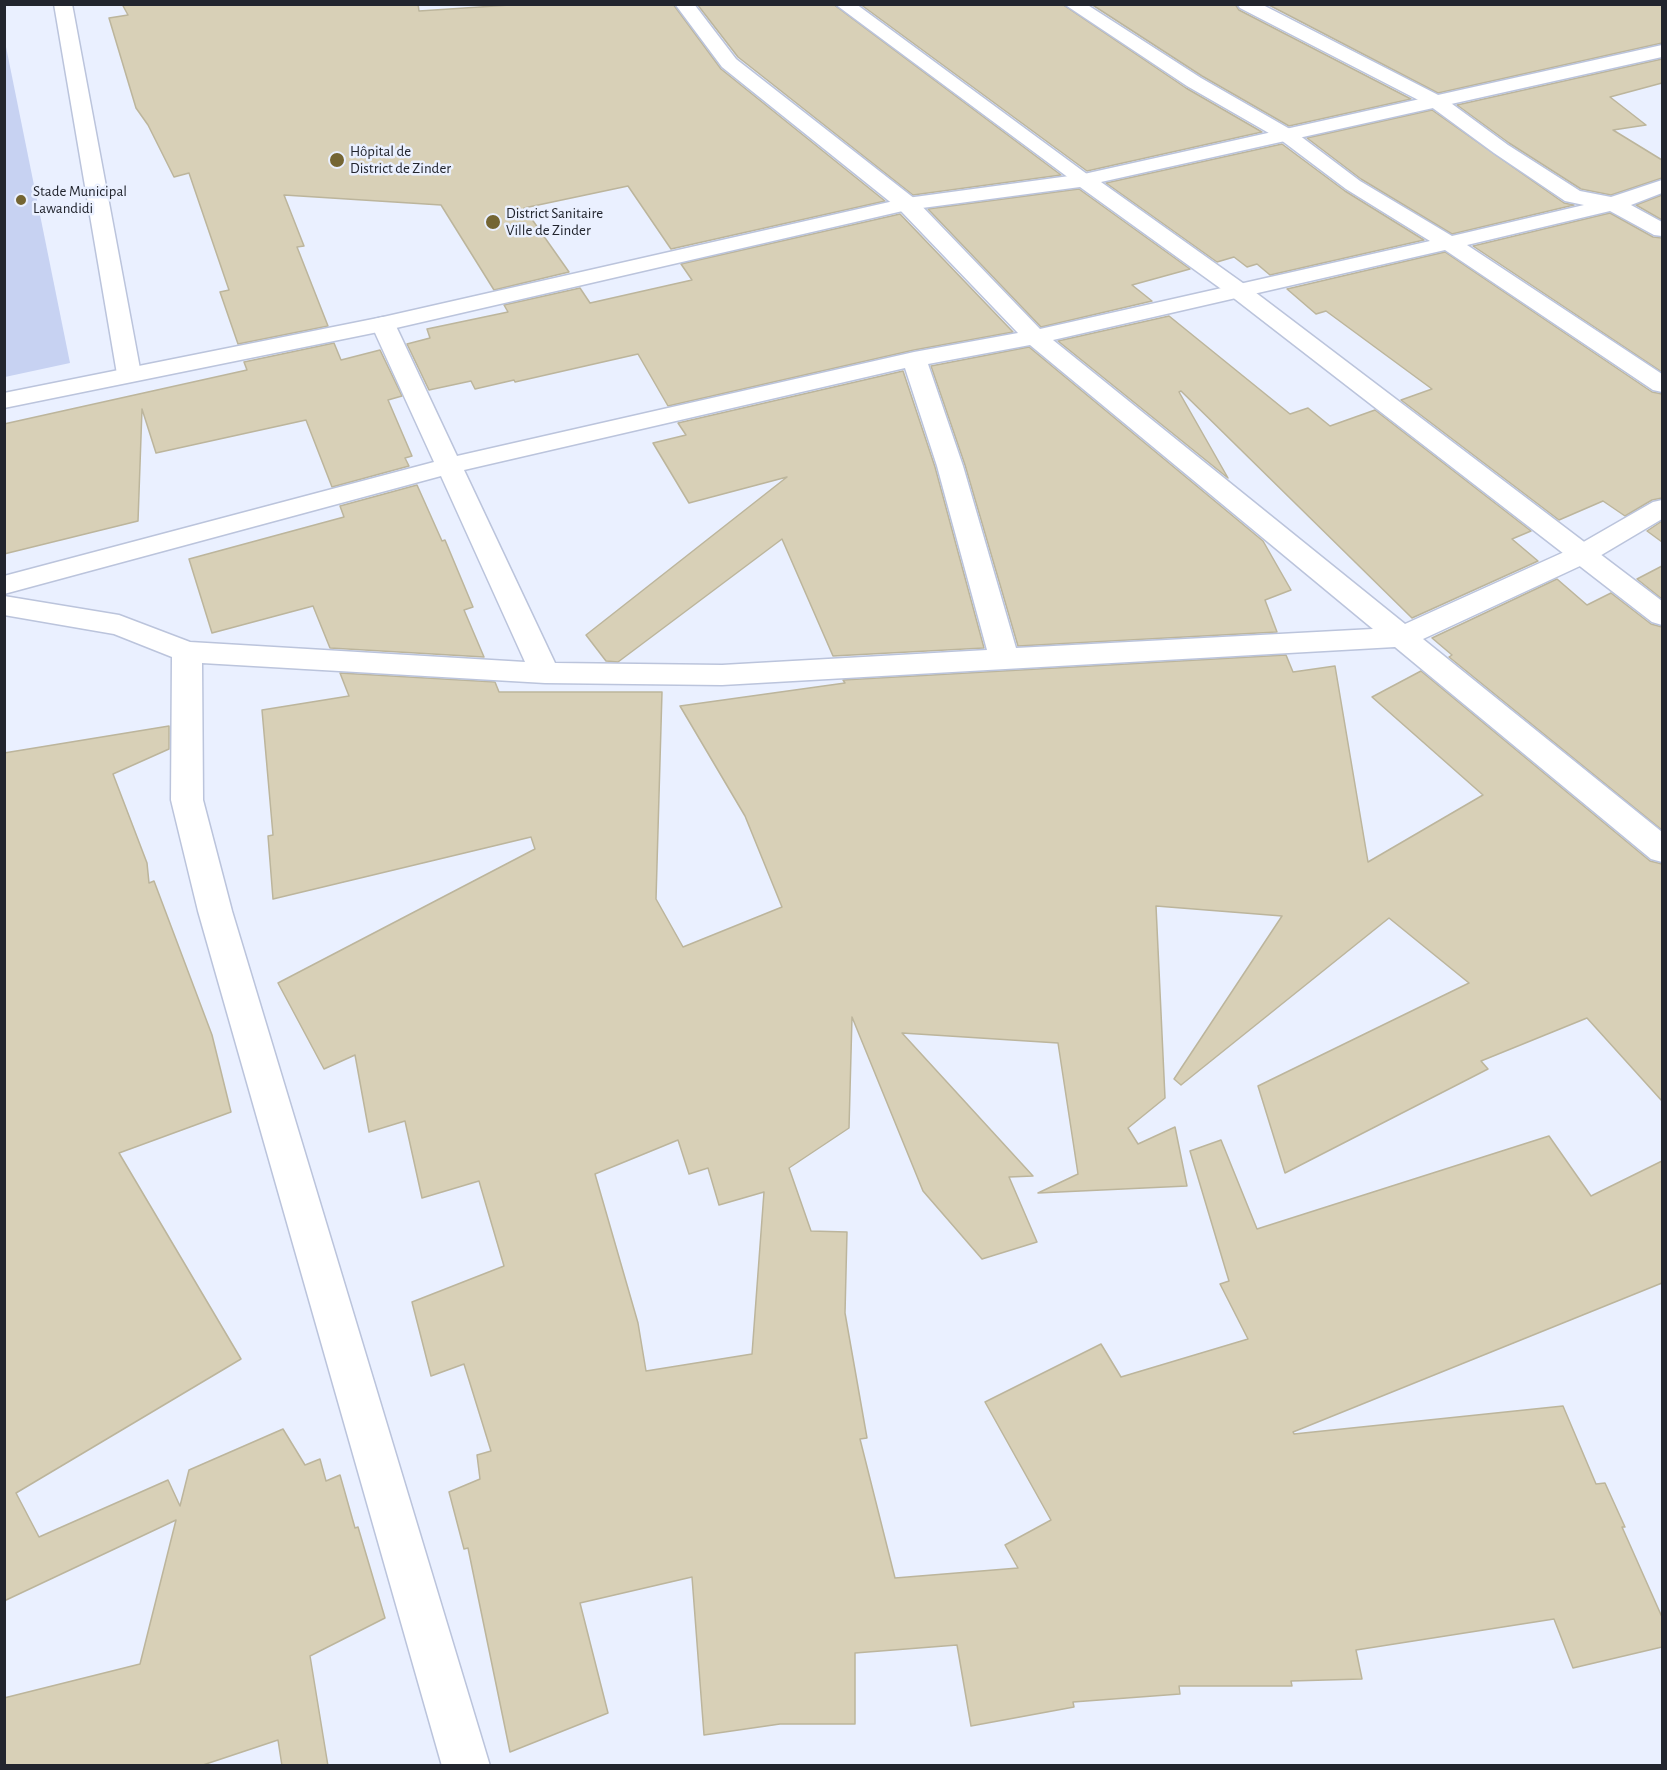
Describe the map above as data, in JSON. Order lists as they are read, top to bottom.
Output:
{
  "places": ["Hôpital de District de Zinder", "Stade Municipal Lawandidi", "District Sanitaire Ville de Zinder"]
}
